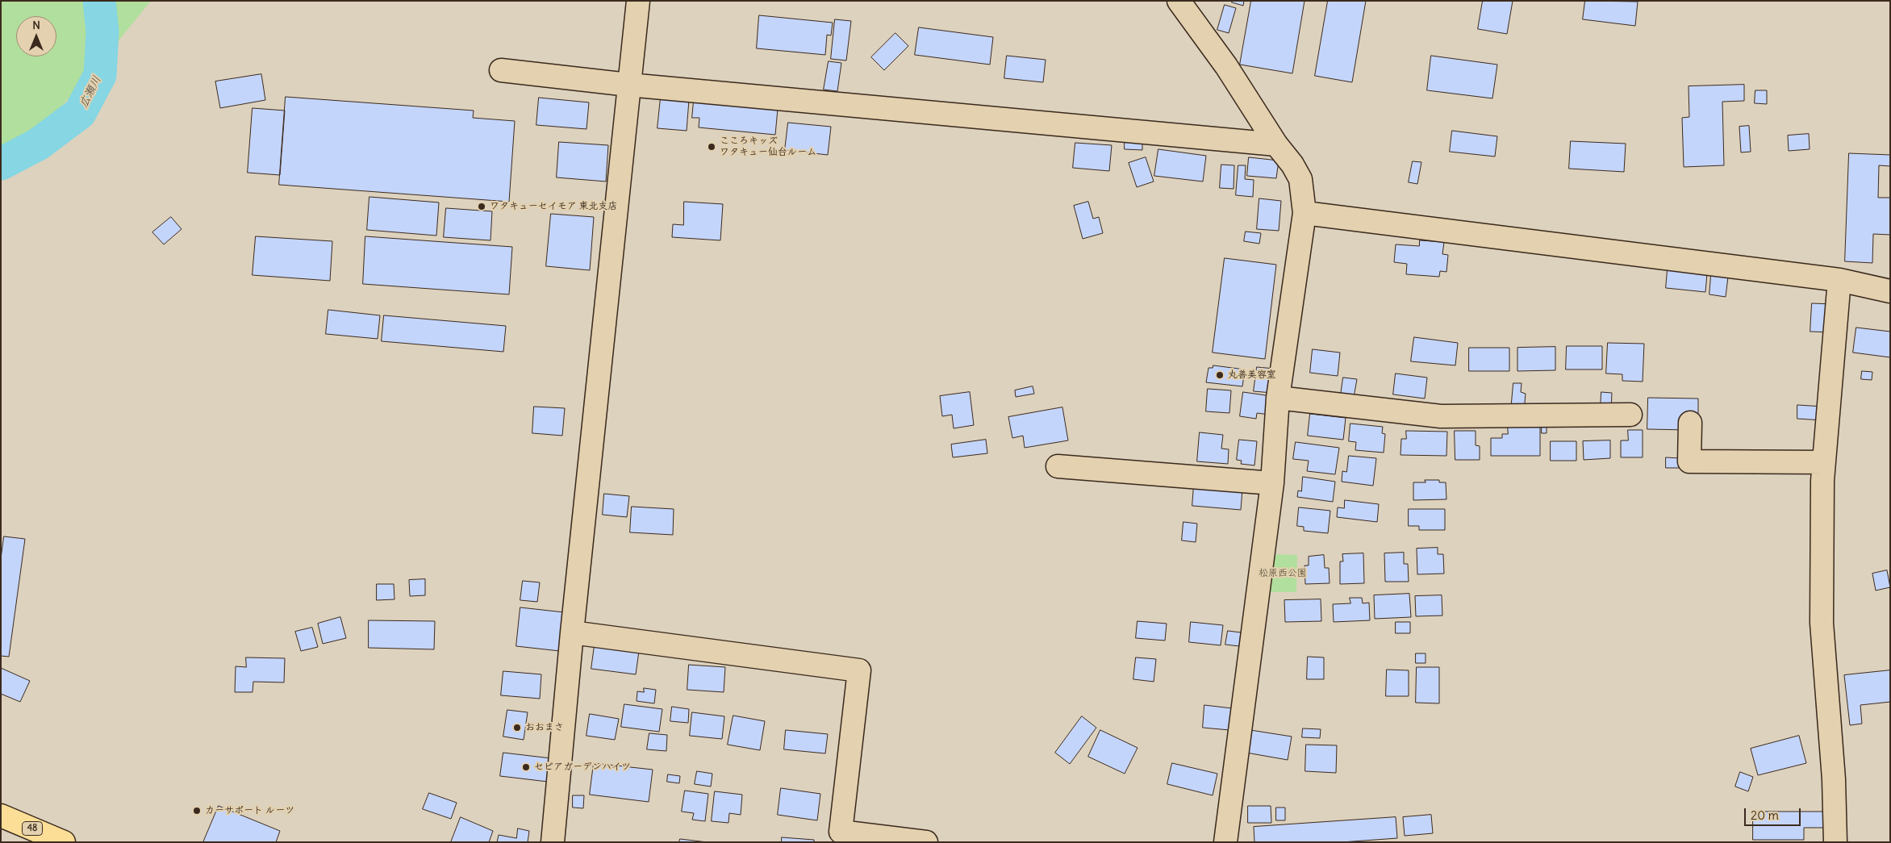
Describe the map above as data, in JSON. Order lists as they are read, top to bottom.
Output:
{
  "streets": {
    "highway": ["48"]
  },
  "water": ["広瀬川"],
  "parks": ["松原西公園"],
  "places": [
    "こころキッズ ワタキュー仙台ルーム",
    "ワタキューセイモア 東北支店",
    "丸善美容室",
    "おおまさ",
    "セピアガーデンハイツ",
    "カーサポート ルーツ"
  ],
  "scale_bar": "20 m",
  "north": "top"
}
